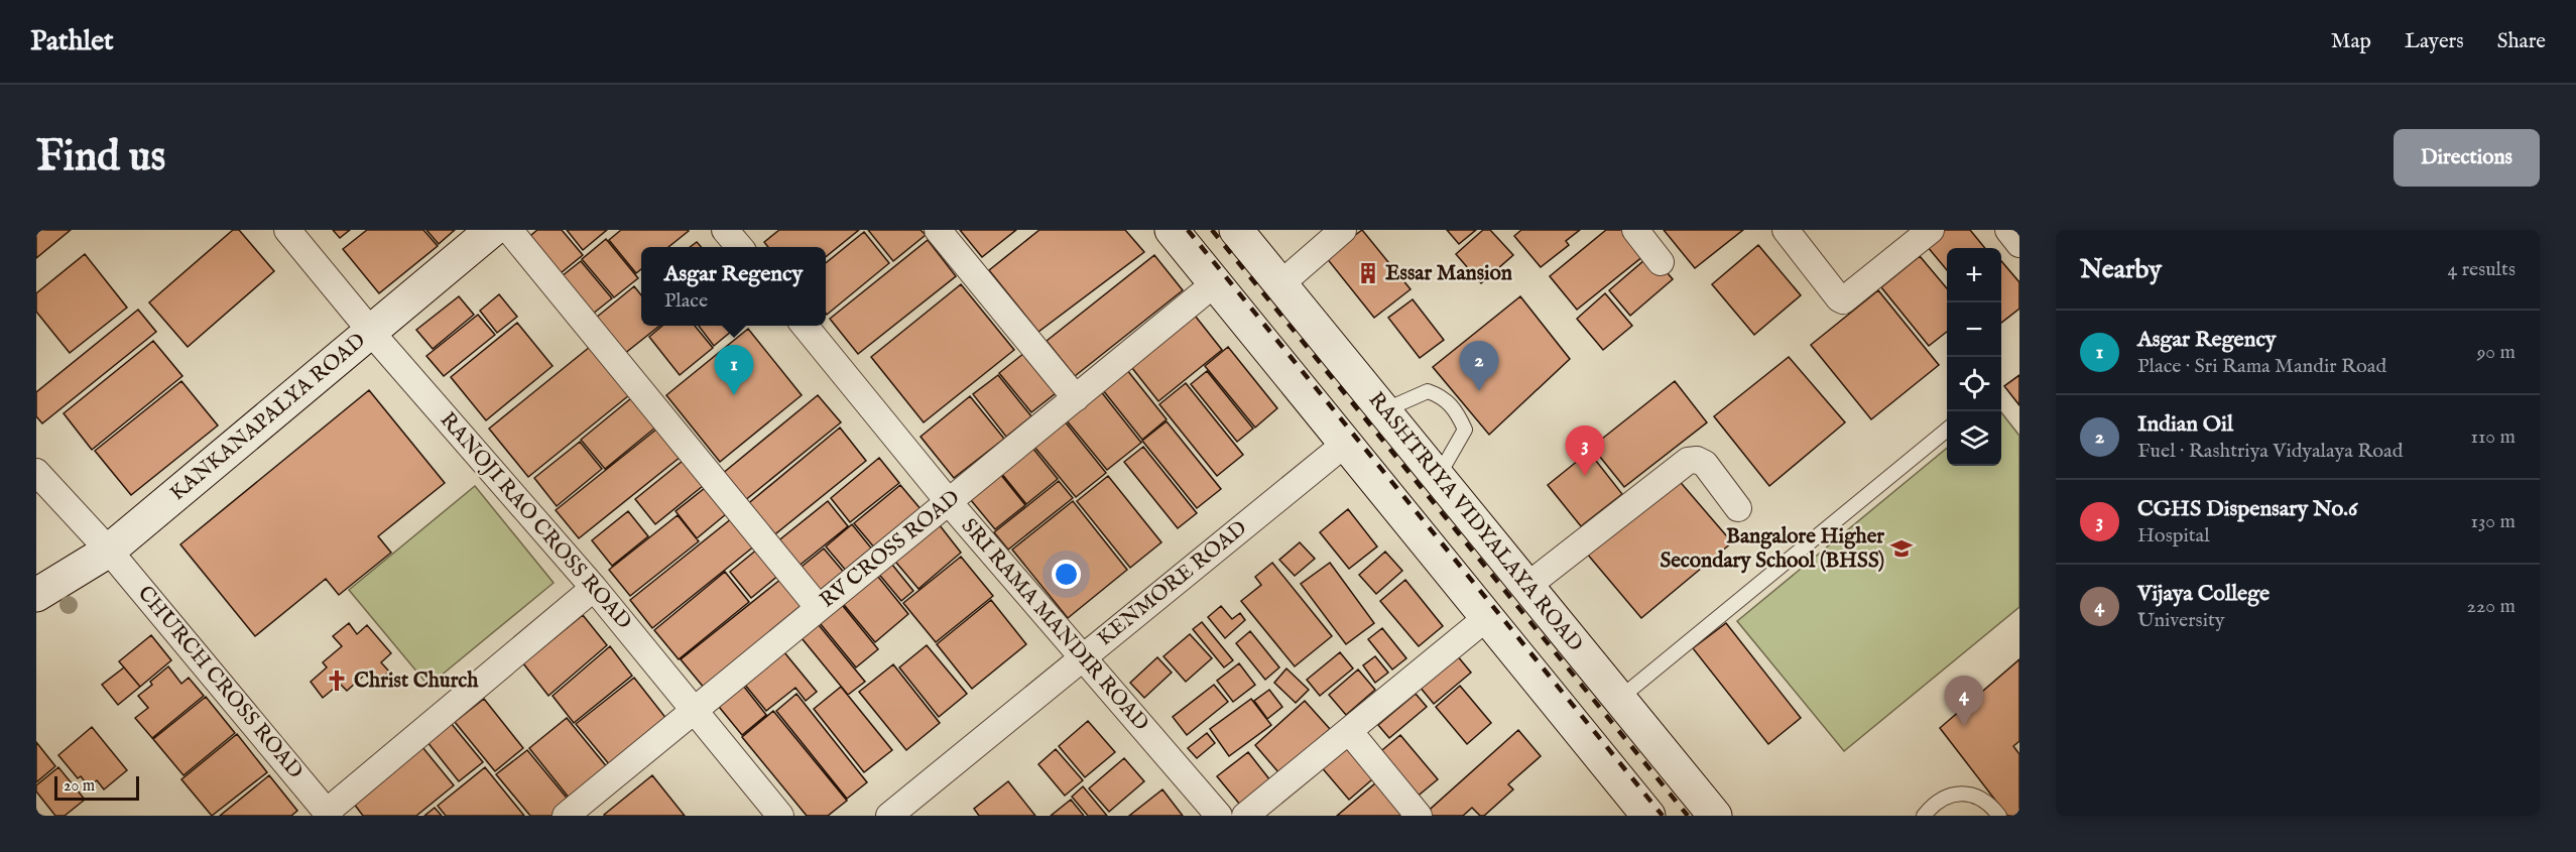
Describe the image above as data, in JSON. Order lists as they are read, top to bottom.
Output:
{
  "streets": {
    "main road": ["KANKANAPALYA ROAD", "RASHTRIYA VIDYALAYA ROAD"],
    "street": [
      "RANOJI RAO CROSS ROAD",
      "RV CROSS ROAD",
      "KENMORE ROAD",
      "SRI RAMA MANDIR ROAD",
      "CHURCH CROSS ROAD"
    ]
  },
  "crossings": [
    ["KANKANAPALYA ROAD", "RANOJI RAO CROSS ROAD"],
    ["KANKANAPALYA ROAD", "CHURCH CROSS ROAD"],
    ["RANOJI RAO CROSS ROAD", "RV CROSS ROAD"],
    ["RV CROSS ROAD", "SRI RAMA MANDIR ROAD"],
    ["KENMORE ROAD", "SRI RAMA MANDIR ROAD"]
  ],
  "places": {
    "building": ["Essar Mansion"],
    "school or university": ["Bangalore Higher Secondary School (BHSS)"],
    "church": ["Christ Church"]
  },
  "scale_bar": "20 m",
  "page": {
    "header": "Pathlet",
    "nav": ["Map", "Layers", "Share"],
    "buttons": "Directions",
    "title": "Find us",
    "heading": ["Nearby", "4 results"],
    "popup": ["Asgar Regency", "Place"],
    "map_buttons": ["+", "−"],
    "list": [
      {
        "mark": "1",
        "name": "Asgar Regency",
        "note": "Place · Sri Rama Mandir Road",
        "value": "90 m"
      },
      {
        "mark": "2",
        "name": "Indian Oil",
        "note": "Fuel · Rashtriya Vidyalaya Road",
        "value": "110 m"
      },
      {
        "mark": "3",
        "name": "CGHS Dispensary No.6",
        "note": "Hospital",
        "value": "130 m"
      },
      {
        "mark": "4",
        "name": "Vijaya College",
        "note": "University",
        "value": "220 m"
      }
    ],
    "pins": [
      "2",
      "1",
      "3",
      "4"
    ],
    "scale": "20 m"
  }
}
